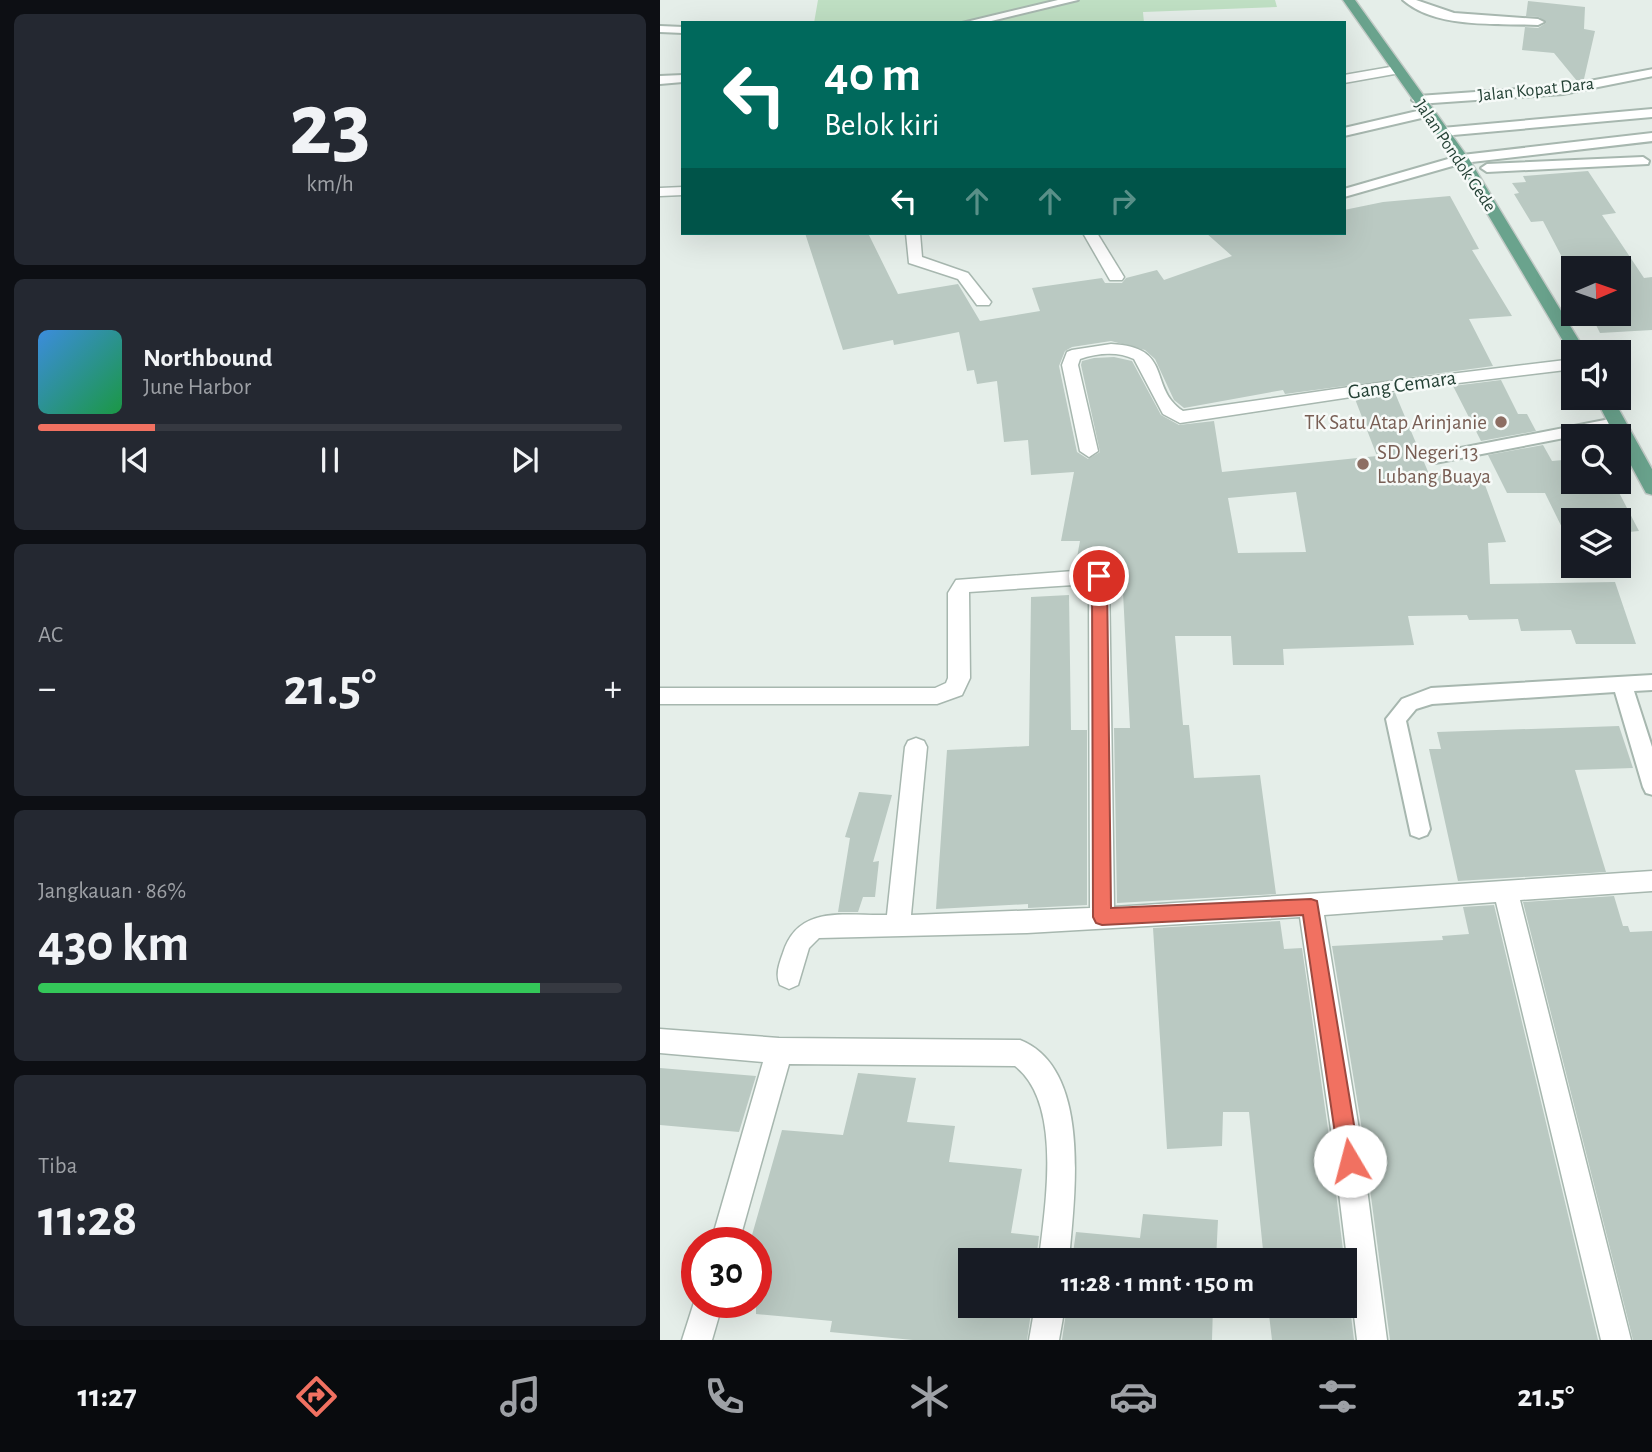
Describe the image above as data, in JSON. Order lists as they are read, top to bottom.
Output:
{
  "streets": {
    "main road": ["Jalan Pondok Gede"],
    "street": ["Gang Cemara"],
    "lane": ["Jalan Kopat Dara"]
  },
  "crossings": [
    ["Jalan Kopat Dara", "Jalan Pondok Gede"]
  ],
  "places": ["TK Satu Atap Arinjanie", "SD Negeri 13 Lubang Buaya"],
  "north": "right",
  "page": {
    "tile": [
      ["23", "km/h"],
      "AC",
      ["Jangkauan · 86%", "430 km"],
      ["Tiba", "11:28"]
    ],
    "turn": ["40 m", "Belok kiri"],
    "song": ["Northbound", "June Harbor"],
    "heat": ["−", "21.5°", "+"],
    "limit": "30",
    "trip": "11:28 · 1 mnt · 150 m",
    "tabs": ["11:27", "21.5°"]
  }
}
